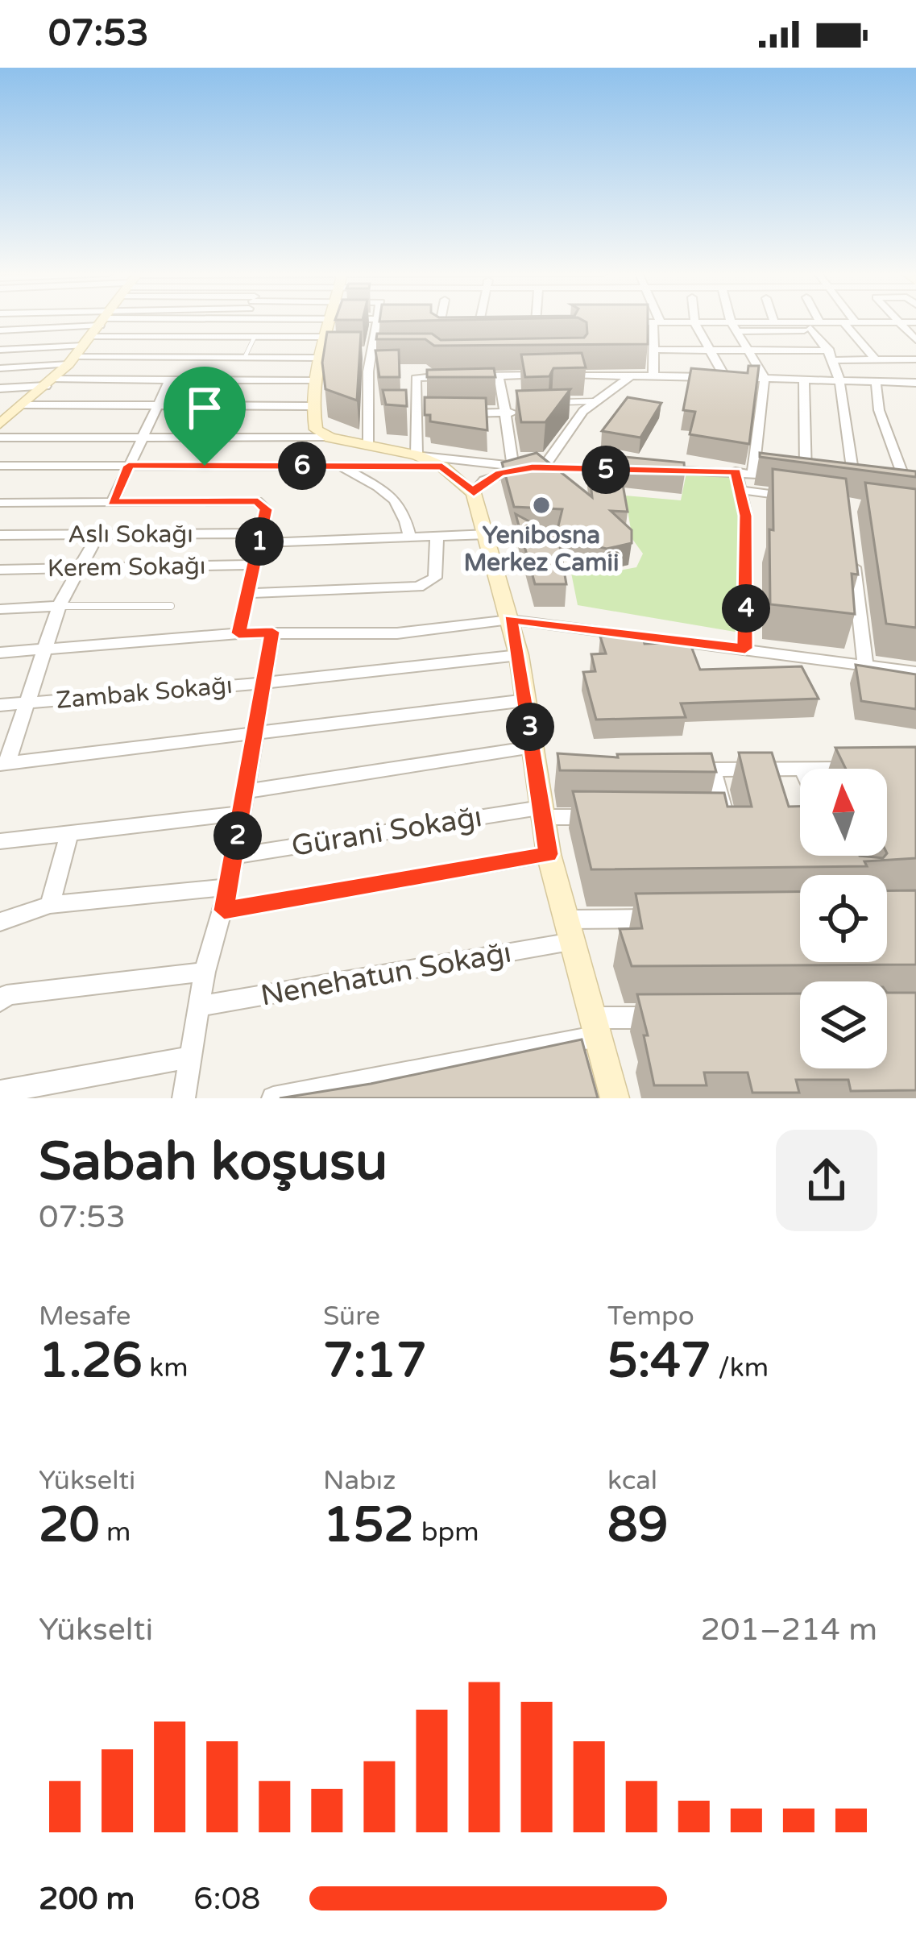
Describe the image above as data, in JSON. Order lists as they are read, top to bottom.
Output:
{
  "streets": {
    "street": [
      "Aslı Sokağı",
      "Kerem Sokağı",
      "Zambak Sokağı",
      "Gürani Sokağı",
      "Nenehatun Sokağı"
    ]
  },
  "places": ["Yenibosna Merkez Camii"],
  "north": "top",
  "page": {
    "status": "07:53",
    "pins": [
      "6",
      "5",
      "1",
      "4",
      "3",
      "2"
    ],
    "heading": ["Sabah koşusu", "07:53"],
    "stats": [
      ["Mesafe", "1.26 km"],
      ["Süre", "7:17"],
      ["Tempo", "5:47 /km"],
      ["Yükselti", "20 m"],
      ["Nabız", "152 bpm"],
      ["kcal", "89"]
    ],
    "chart": ["Yükselti", "201–214 m"],
    "list": [
      {
        "name": "200 m",
        "note": "6:08"
      }
    ]
  }
}
